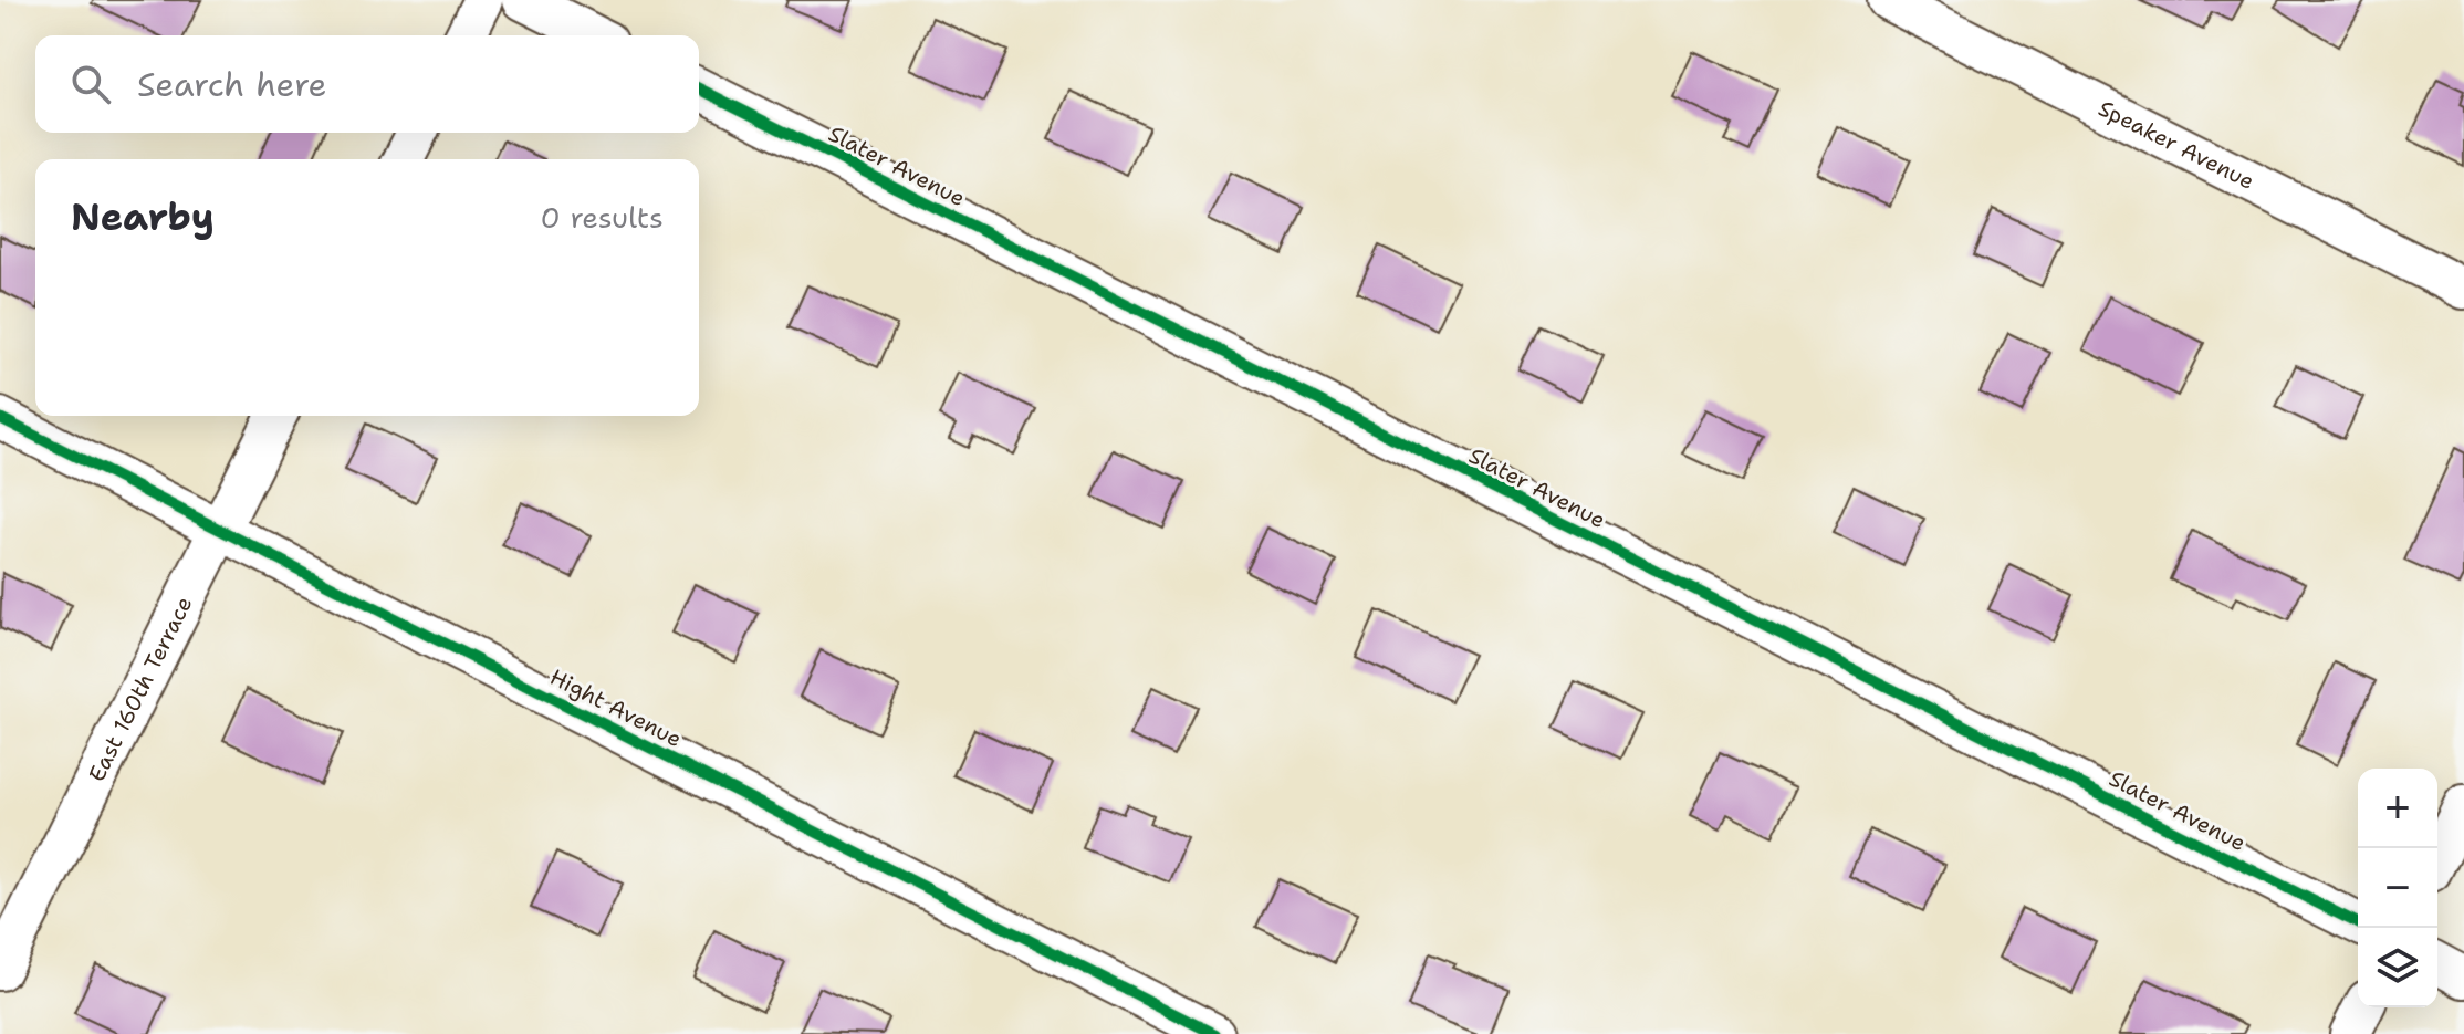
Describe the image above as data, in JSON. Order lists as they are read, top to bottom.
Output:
{
  "streets": {
    "street": [
      "Speaker Avenue",
      "Slater Avenue",
      "East 160th Terrace",
      "Hight Avenue"
    ]
  },
  "crossings": [
    ["East 160th Terrace", "Hight Avenue"]
  ],
  "page": {
    "search": "Search here",
    "heading": ["Nearby", "0 results"],
    "map_buttons": ["+", "−"]
  }
}
